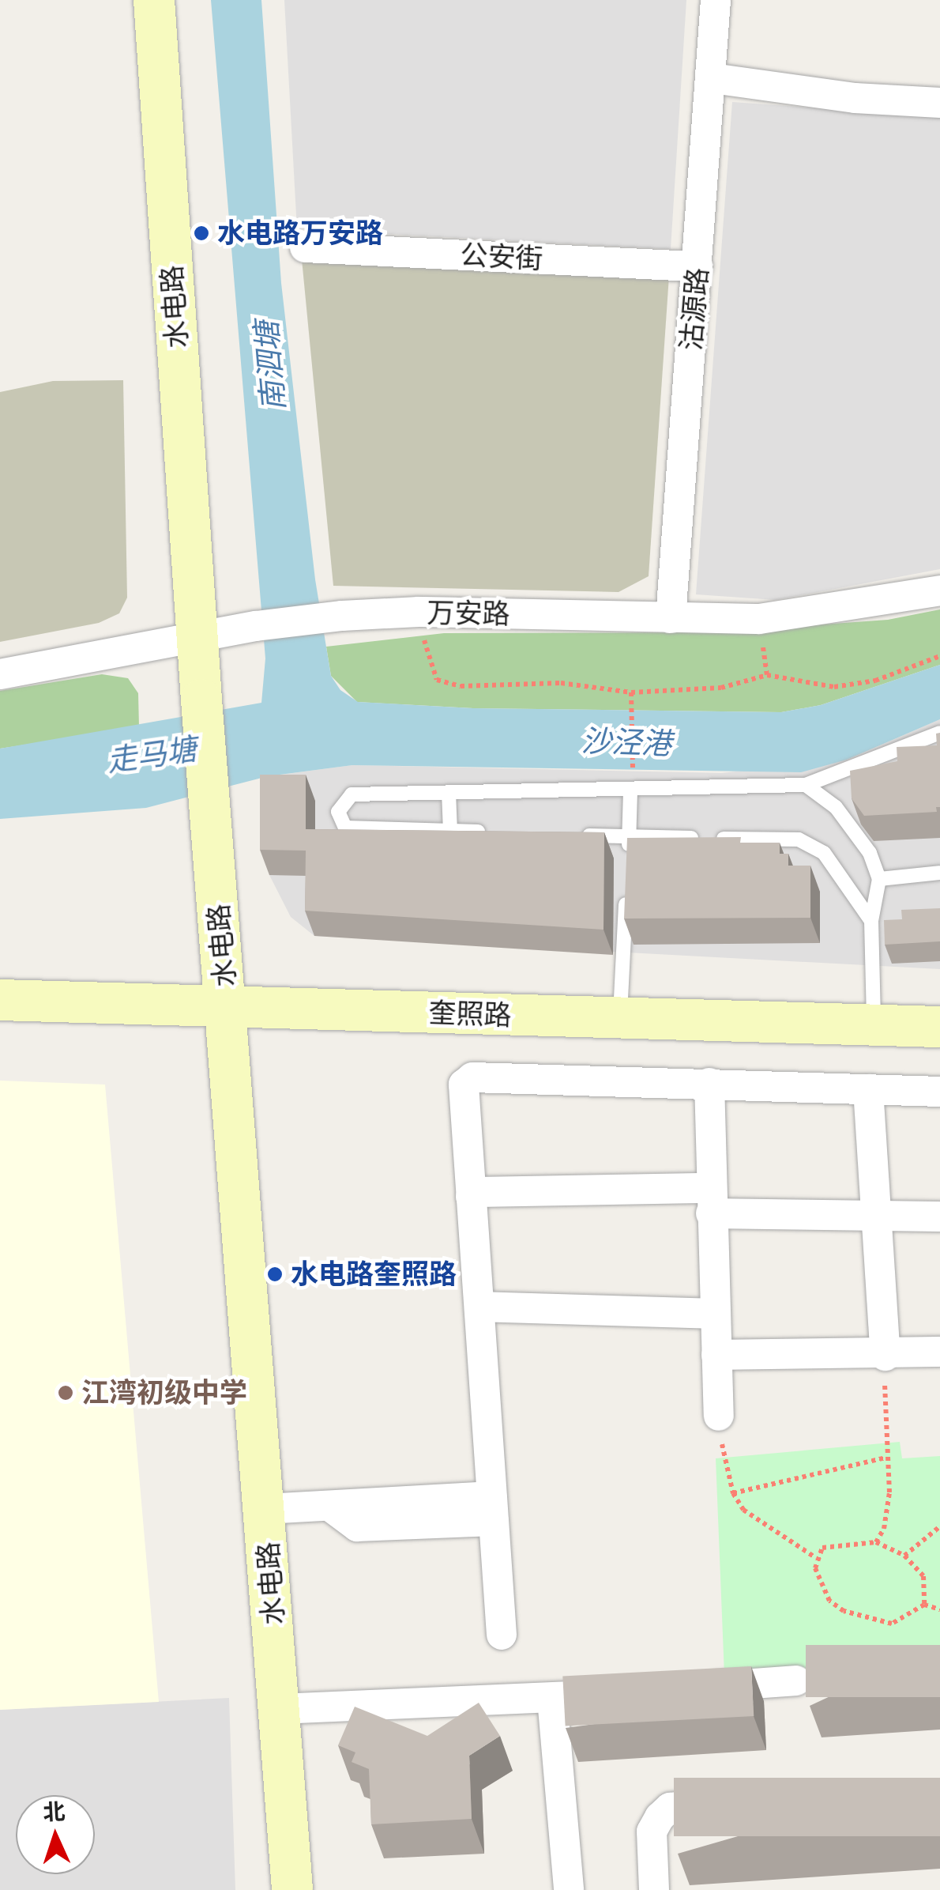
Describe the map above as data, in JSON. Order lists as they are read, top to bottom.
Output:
{
  "streets": {
    "main road": ["水电路", "奎照路"],
    "street": ["公安街", "沽源路", "万安路"]
  },
  "crossings": [
    ["公安街", "沽源路"],
    ["水电路", "万安路"],
    ["水电路", "奎照路"],
    ["沽源路", "万安路"]
  ],
  "water": ["南泗塘", "沙泾港", "走马塘"],
  "places": ["水电路万安路", "水电路奎照路", "江湾初级中学"],
  "north": "top"
}
